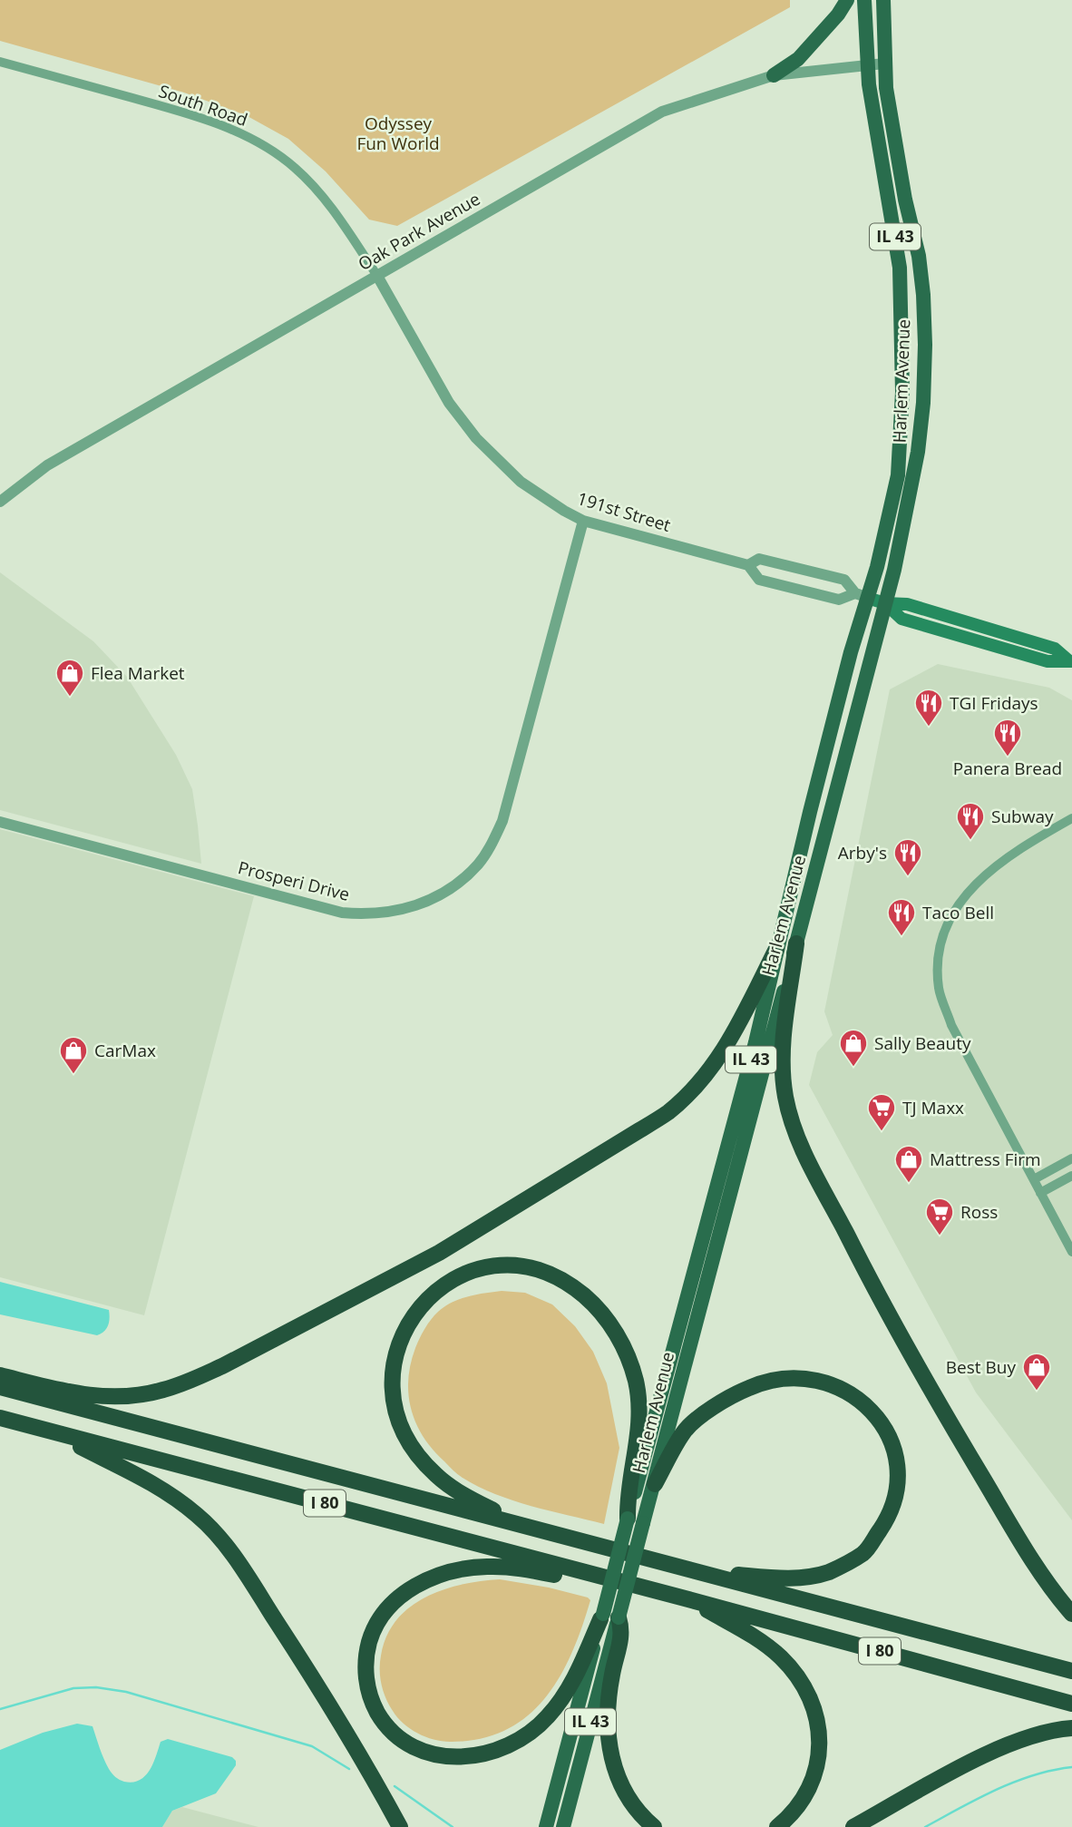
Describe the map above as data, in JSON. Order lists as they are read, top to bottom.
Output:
{
  "streets": {
    "highway": ["I 80"],
    "main road": ["IL 43", "Harlem Avenue", "191st Street"],
    "street": ["South Road", "Oak Park Avenue", "Prosperi Drive"]
  },
  "crossings": [
    ["South Road", "Oak Park Avenue"],
    ["South Road", "191st Street"],
    ["Oak Park Avenue", "Harlem Avenue"],
    ["Oak Park Avenue", "191st Street"],
    ["Harlem Avenue", "191st Street"],
    ["191st Street", "Prosperi Drive"]
  ],
  "parks": ["Odyssey Fun World"],
  "places": {
    "shop": [
      "Flea Market",
      "Sally Beauty",
      "CarMax",
      "Mattress Firm",
      "Best Buy"
    ],
    "restaurant": [
      "TGI Fridays",
      "Panera Bread",
      "Subway",
      "Arby's",
      "Taco Bell"
    ],
    "supermarket": ["TJ Maxx", "Ross"]
  }
}
